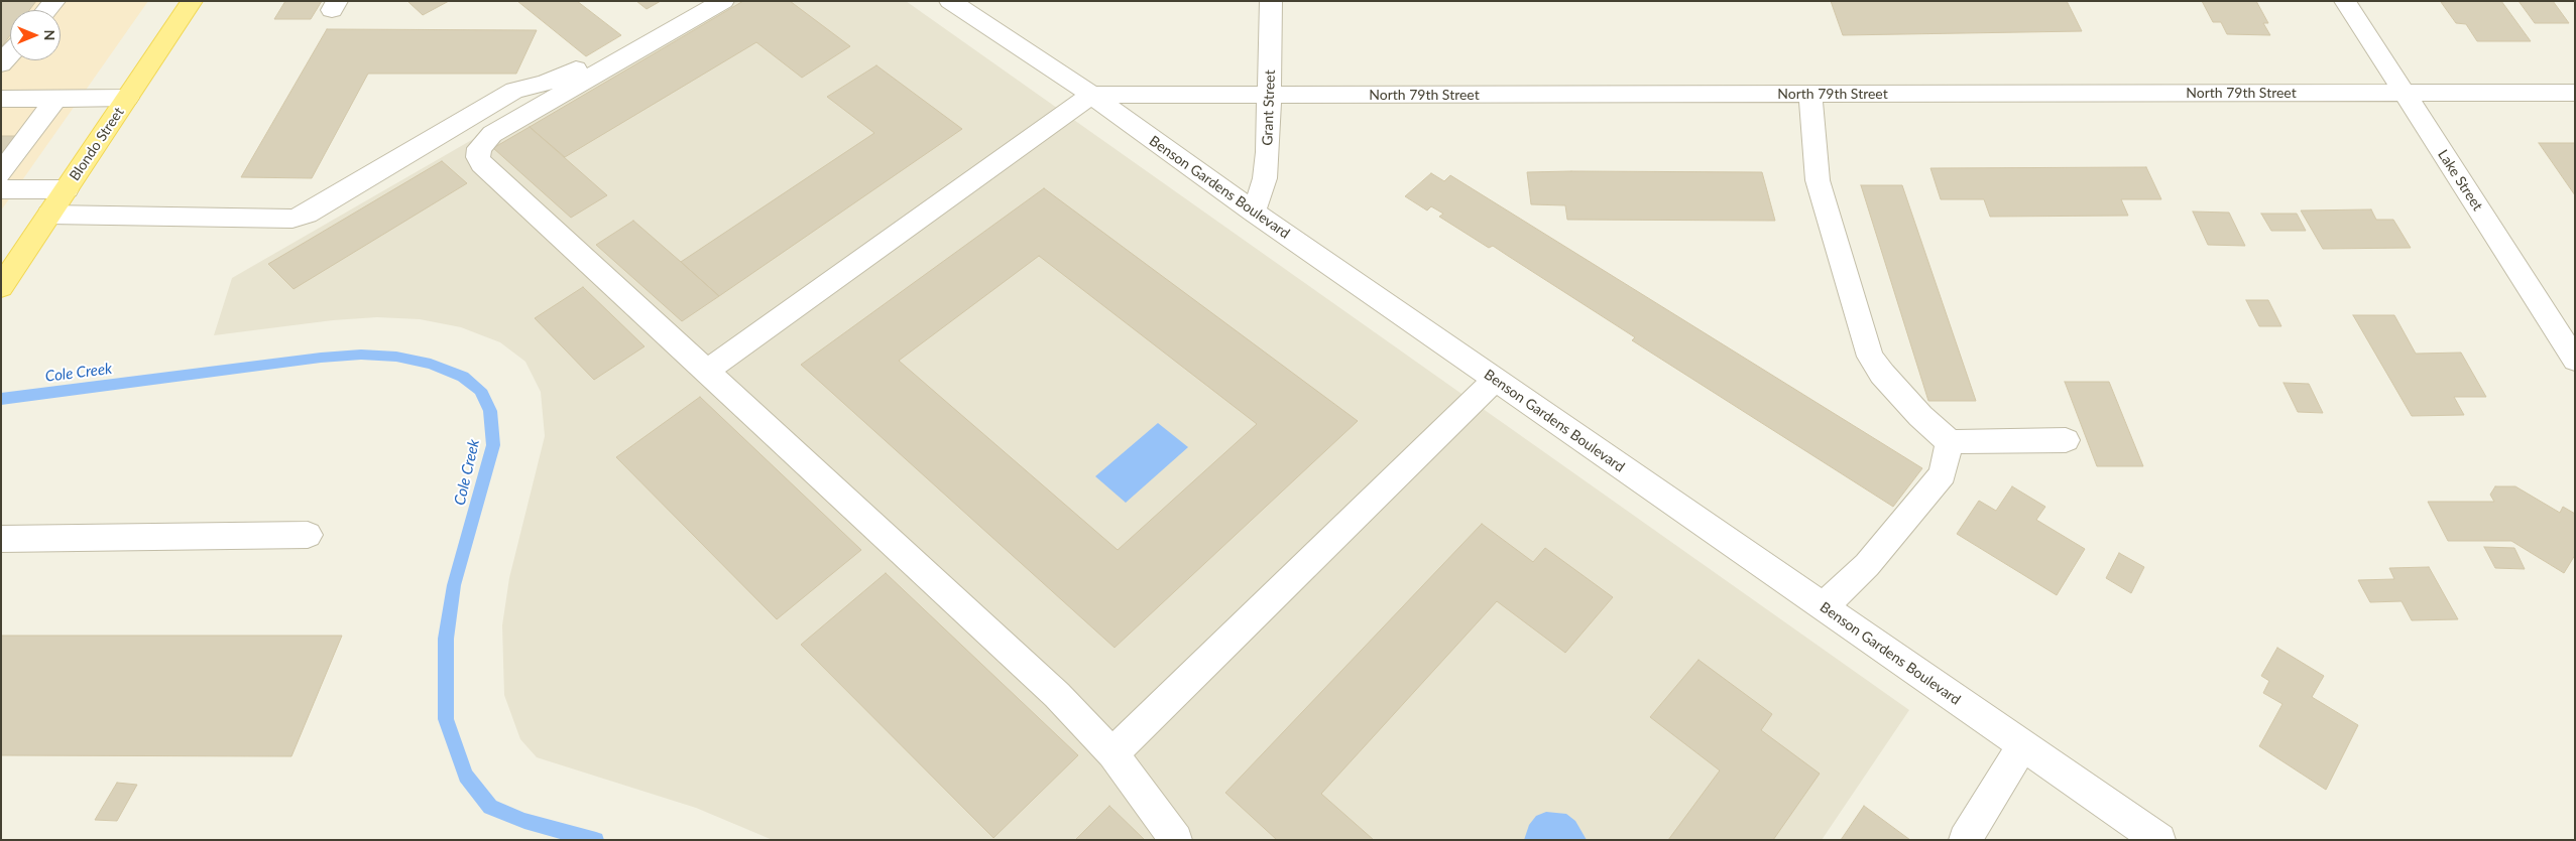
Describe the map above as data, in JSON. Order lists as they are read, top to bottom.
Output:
{
  "streets": {
    "main road": ["Blondo Street"],
    "street": [
      "North 79th Street",
      "Grant Street",
      "Lake Street",
      "Benson Gardens Boulevard"
    ]
  },
  "crossings": [
    ["North 79th Street", "Grant Street"],
    ["North 79th Street", "Lake Street"],
    ["North 79th Street", "Benson Gardens Boulevard"],
    ["Grant Street", "Benson Gardens Boulevard"]
  ],
  "water": ["Cole Creek"],
  "north": "right"
}
